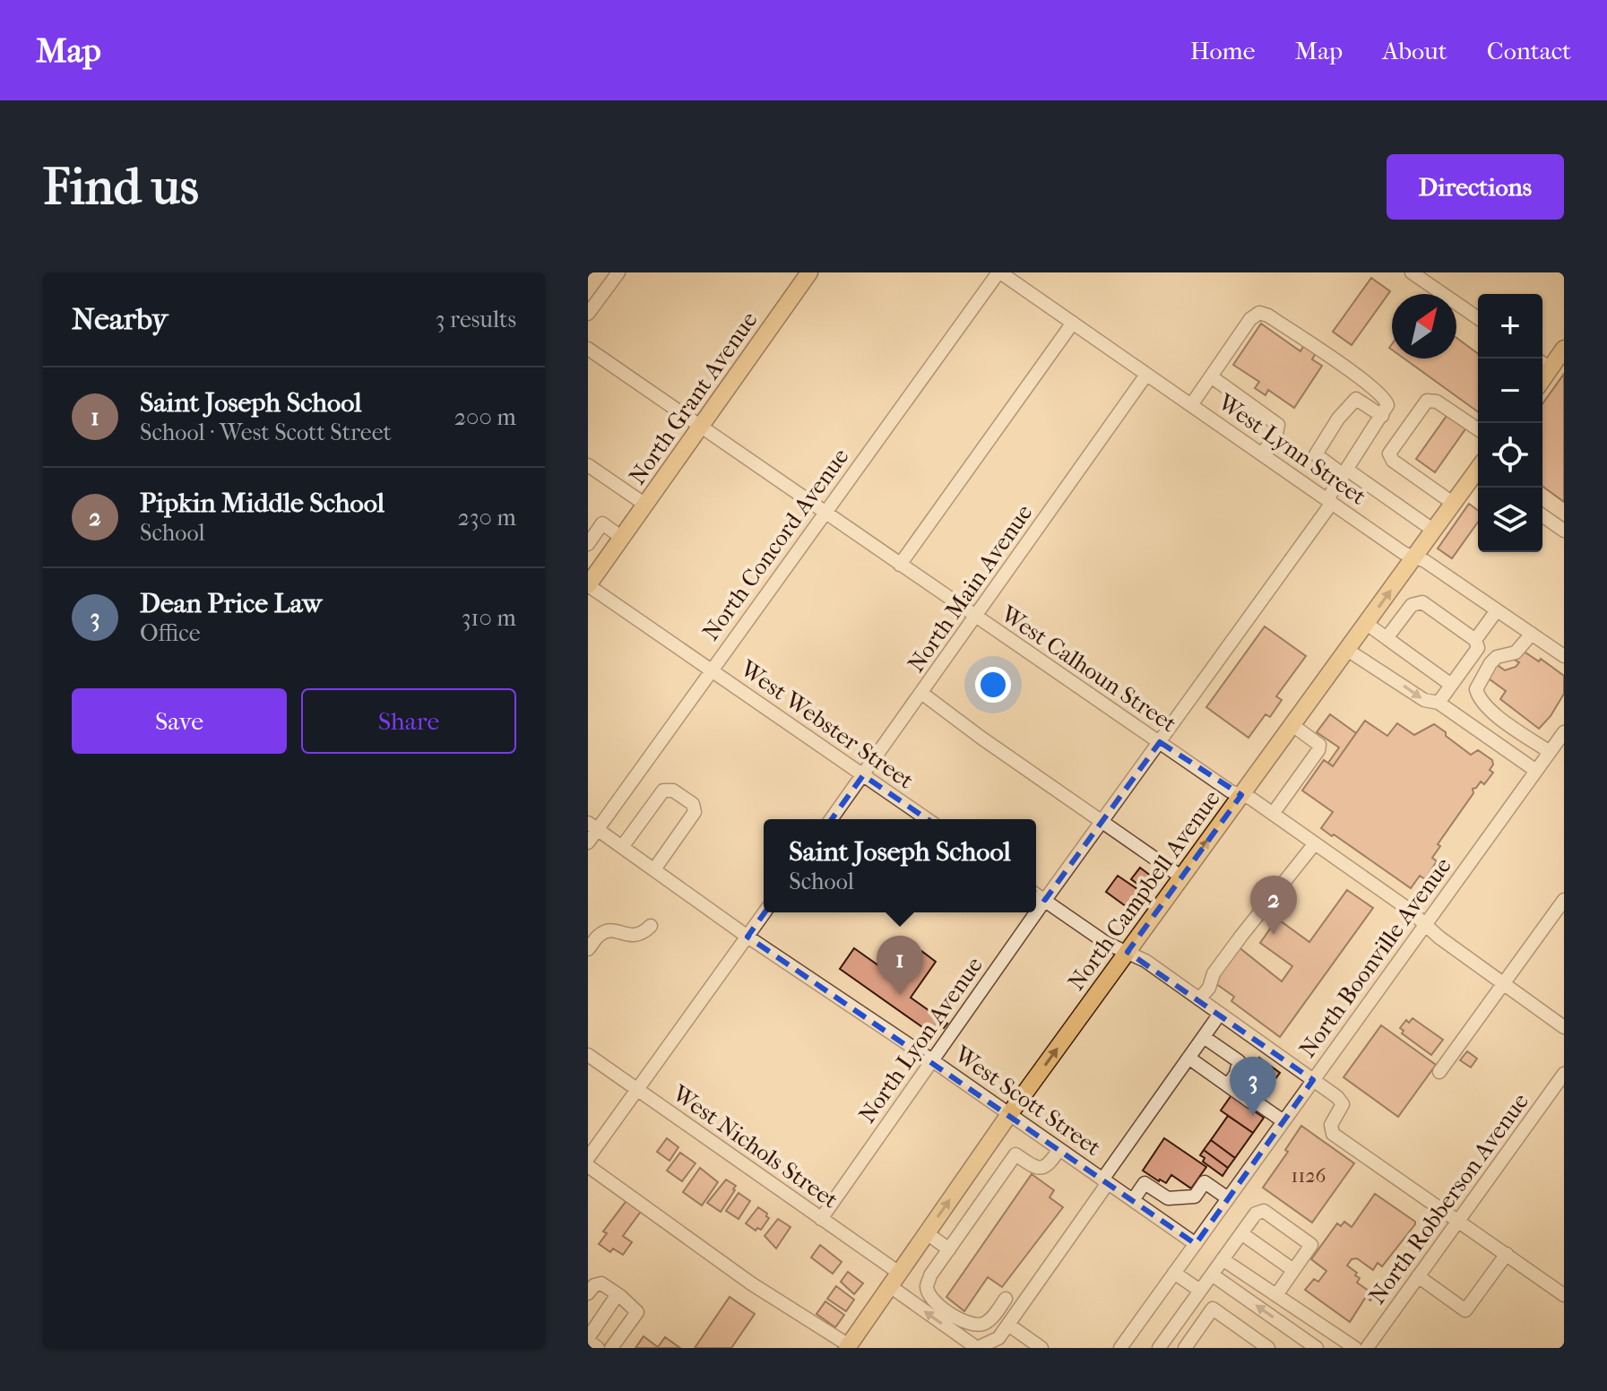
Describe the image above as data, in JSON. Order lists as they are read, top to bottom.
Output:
{
  "streets": {
    "main road": ["North Grant Avenue", "North Campbell Avenue"],
    "street": [
      "West Lynn Street",
      "North Concord Avenue",
      "North Main Avenue",
      "West Calhoun Street",
      "West Webster Street",
      "North Boonville Avenue",
      "North Lyon Avenue",
      "West Scott Street",
      "West Nichols Street",
      "North Robberson Avenue"
    ]
  },
  "crossings": [
    ["North Grant Avenue", "West Calhoun Street"],
    ["North Grant Avenue", "West Webster Street"],
    ["West Lynn Street", "North Concord Avenue"],
    ["West Lynn Street", "North Main Avenue"],
    ["West Lynn Street", "North Campbell Avenue"],
    ["West Lynn Street", "North Lyon Avenue"],
    ["North Concord Avenue", "West Calhoun Street"],
    ["North Concord Avenue", "West Webster Street"],
    ["North Concord Avenue", "West Scott Street"],
    ["North Main Avenue", "West Calhoun Street"],
    ["North Main Avenue", "West Webster Street"],
    ["West Calhoun Street", "North Campbell Avenue"],
    ["West Calhoun Street", "North Boonville Avenue"],
    ["West Calhoun Street", "North Lyon Avenue"],
    ["North Campbell Avenue", "West Scott Street"],
    ["North Campbell Avenue", "West Nichols Street"],
    ["North Boonville Avenue", "West Scott Street"],
    ["North Lyon Avenue", "West Scott Street"],
    ["North Lyon Avenue", "West Nichols Street"]
  ],
  "one_way": ["North Campbell Avenue"],
  "house_numbers": ["1126"],
  "north": "top right",
  "page": {
    "header": "Map",
    "nav": [
      "Home",
      "Map",
      "About",
      "Contact"
    ],
    "buttons": [
      "Directions",
      ["Save", "Share"]
    ],
    "title": "Find us",
    "heading": ["Nearby", "3 results"],
    "map_buttons": ["+", "−"],
    "list": [
      {
        "mark": "1",
        "name": "Saint Joseph School",
        "note": "School · West Scott Street",
        "value": "200 m"
      },
      {
        "mark": "2",
        "name": "Pipkin Middle School",
        "note": "School",
        "value": "230 m"
      },
      {
        "mark": "3",
        "name": "Dean Price Law",
        "note": "Office",
        "value": "310 m"
      }
    ],
    "popup": ["Saint Joseph School", "School"],
    "pins": ["2", "1", "3"]
  }
}
